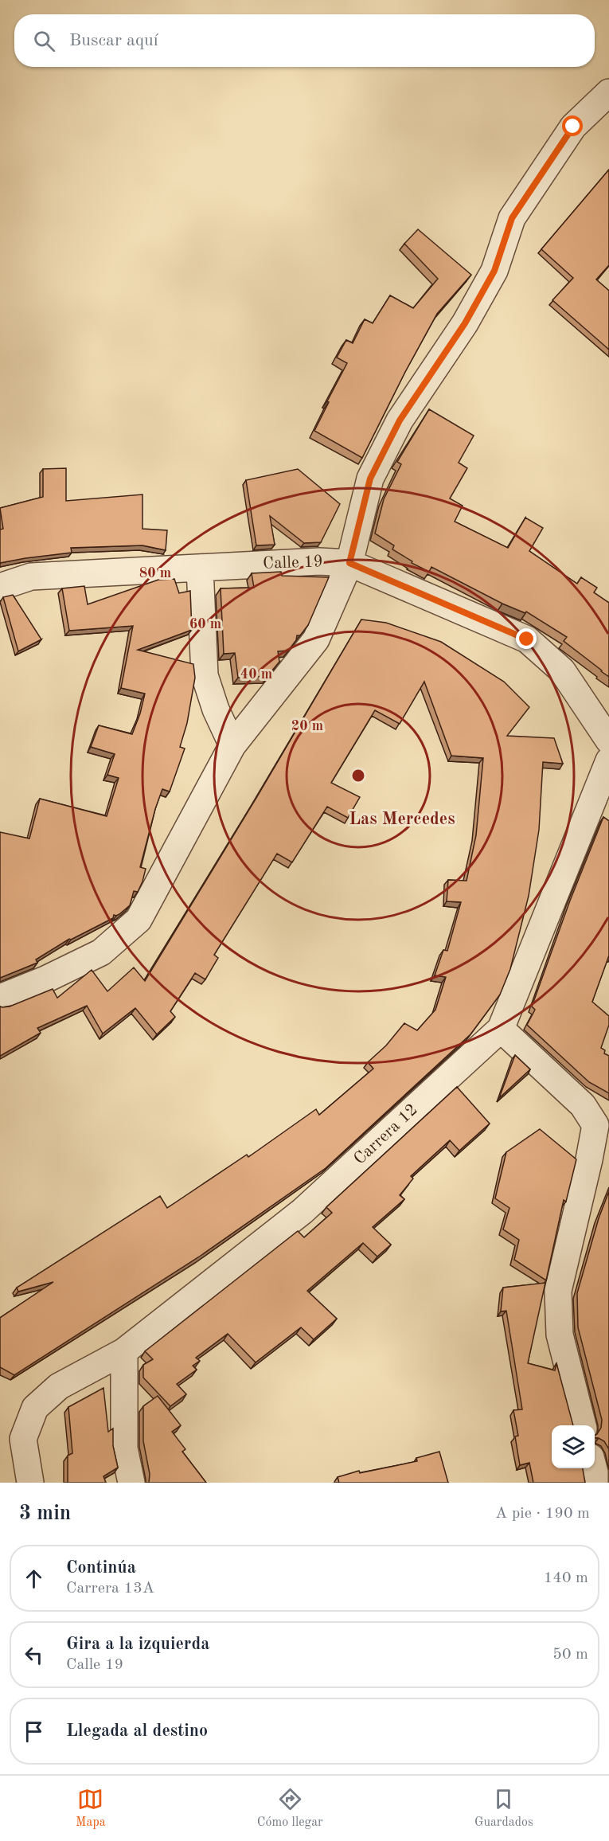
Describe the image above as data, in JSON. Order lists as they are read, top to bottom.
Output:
{
  "streets": {
    "street": ["Calle 19", "Carrera 12"]
  },
  "districts": ["Las Mercedes"],
  "page": {
    "search": "Buscar aquí",
    "heading": ["3 min", "A pie · 190 m"],
    "list": [
      ["Continúa", "Carrera 13A", "140 m"],
      ["Gira a la izquierda", "Calle 19", "50 m"],
      "Llegada al destino"
    ],
    "nav": ["Mapa", "Cómo llegar", "Guardados"]
  },
  "rings": [
    "80 m",
    "60 m",
    "40 m",
    "20 m"
  ]
}
